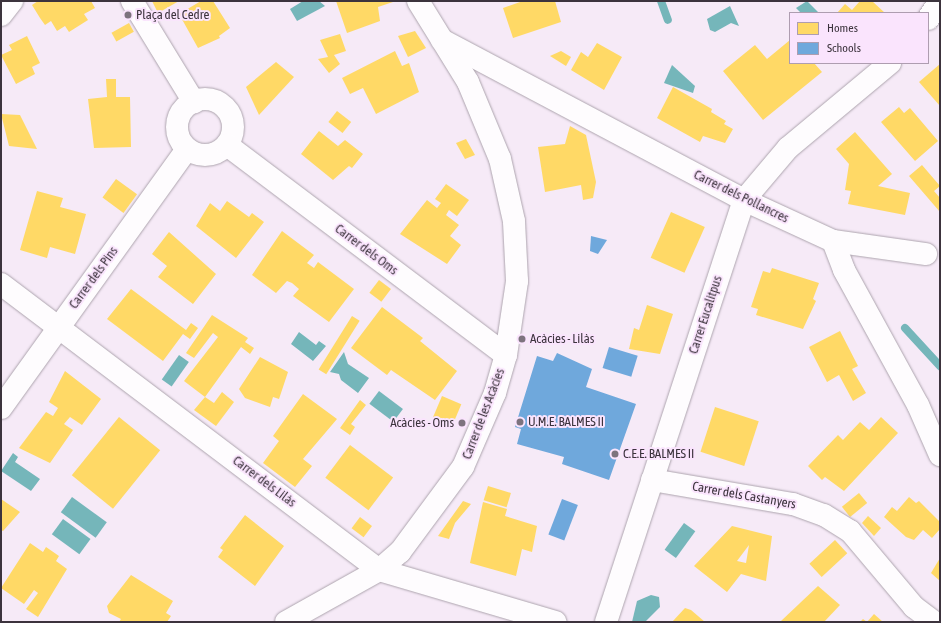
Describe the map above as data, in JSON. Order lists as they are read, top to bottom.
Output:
{
  "streets": {
    "street": [
      "Carrer dels Pollancres",
      "Carrer dels Oms",
      "Carrer dels Pins",
      "Carrer Eucalitpus",
      "Carrer de les Acàcies",
      "Carrer dels Lilàs",
      "Carrer dels Castanyers"
    ]
  },
  "crossings": [
    ["Carrer dels Pollancres", "Carrer Eucalitpus"],
    ["Carrer dels Pollancres", "Carrer de les Acàcies"],
    ["Carrer dels Oms", "Carrer dels Pins"],
    ["Carrer dels Oms", "Carrer de les Acàcies"],
    ["Carrer dels Pins", "Carrer dels Lilàs"],
    ["Carrer Eucalitpus", "Carrer dels Castanyers"],
    ["Carrer de les Acàcies", "Carrer dels Lilàs"]
  ],
  "places": [
    "Plaça del Cedre",
    "Acàcies - Lilàs",
    "U.M.E. BALMES II",
    "Acàcies - Oms",
    "C.E.E. BALMES II"
  ],
  "legend": ["Homes", "Schools"]
}
